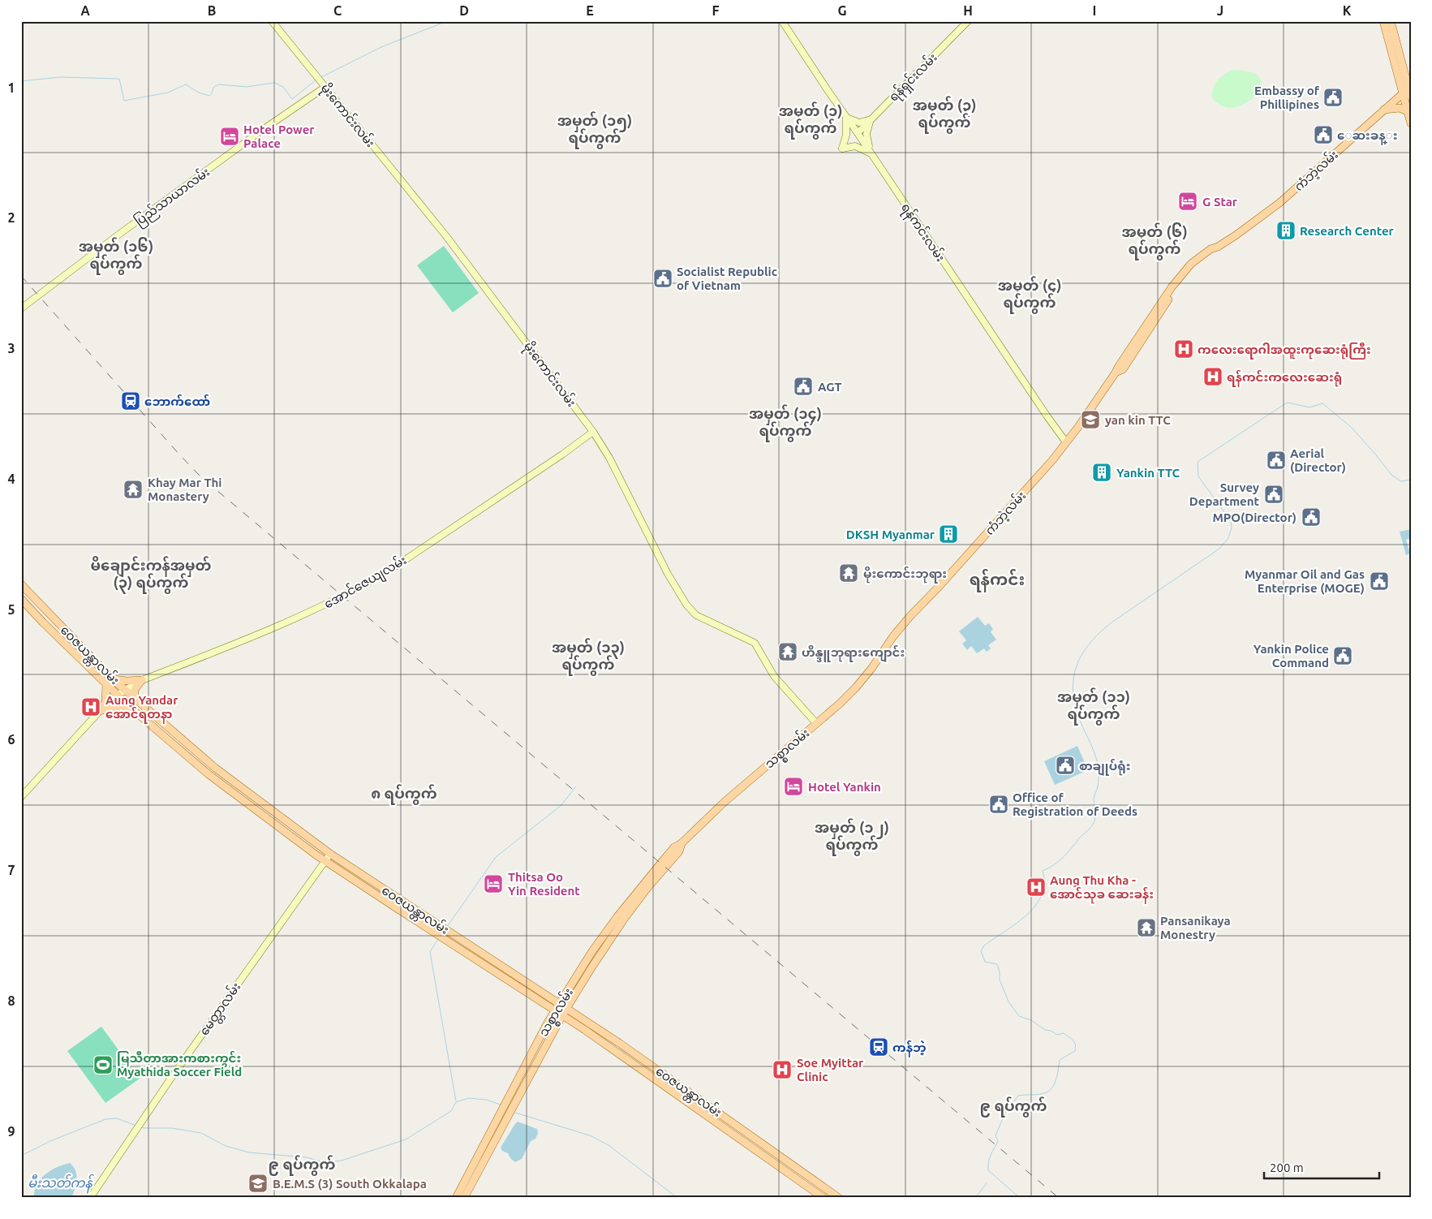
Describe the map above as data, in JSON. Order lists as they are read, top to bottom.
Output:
{
  "streets": {
    "main road": [
      "ရန်ရှင်းလမ်း",
      "မိုးကောင်းလမ်း",
      "ကံဘဲ့လမ်း",
      "ပြည်သာယာလမ်း",
      "ရန်ကင်းလမ်း",
      "အောင်ဇေယျလမ်း",
      "ဝေဇယန္တာလမ်း",
      "သစ္စာလမ်း",
      "မေတ္တာလမ်း"
    ]
  },
  "crossings": [
    ["ရန်ရှင်းလမ်း", "ရန်ကင်းလမ်း"],
    ["မိုးကောင်းလမ်း", "ပြည်သာယာလမ်း"],
    ["မိုးကောင်းလမ်း", "အောင်ဇေယျလမ်း"],
    ["မိုးကောင်းလမ်း", "သစ္စာလမ်း"],
    ["ကံဘဲ့လမ်း", "ရန်ကင်းလမ်း"],
    ["ကံဘဲ့လမ်း", "သစ္စာလမ်း"],
    ["အောင်ဇေယျလမ်း", "ဝေဇယန္တာလမ်း"],
    ["ဝေဇယန္တာလမ်း", "သစ္စာလမ်း"],
    ["ဝေဇယန္တာလမ်း", "မေတ္တာလမ်း"]
  ],
  "districts": [
    "အမှတ် (၃) ရပ်ကွက်",
    "အမှတ် (၁) ရပ်ကွက်",
    "အမှတ် (၁၅) ရပ်ကွက်",
    "အမှတ် (၆) ရပ်ကွက်",
    "အမှတ် (၁၆) ရပ်ကွက်",
    "အမှတ် (၄) ရပ်ကွက်",
    "အမှတ် (၁၄) ရပ်ကွက်",
    "မိချောင်းကန်အမှတ် (၃) ရပ်ကွက်",
    "ရန်ကင်း",
    "အမှတ် (၁၃) ရပ်ကွက်",
    "အမှတ် (၁၁) ရပ်ကွက်",
    "၈ ရပ်ကွက်",
    "အမှတ် (၁၂) ရပ်ကွက်",
    "၉ ရပ်ကွက်",
    "၉ ရပ်ကွက်"
  ],
  "water": ["မီးသတ်ကန်"],
  "places": {
    "public building": [
      "Embassy of Phillipines",
      "ေဆးခန္း",
      "Socialist Republic of Vietnam",
      "AGT",
      "Aerial (Director)",
      "Survey Department",
      "MPO(Director)",
      "Myanmar Oil and Gas Enterprise (MOGE)",
      "Yankin Police Command",
      "စာချုပ်ရုံး",
      "Office of Registration of Deeds"
    ],
    "hotel": [
      "Hotel Power Palace",
      "G Star",
      "Hotel Yankin",
      "Thitsa Oo Yin Resident"
    ],
    "building": ["Research Center", "Yankin TTC", "DKSH Myanmar"],
    "hospital": [
      "ကလေးရောဂါအထူးကုဆေးရုံကြီး",
      "ရန်ကင်းကလေးဆေးရုံ",
      "Aung Yandar အောင်ရတနာ",
      "Aung Thu Kha - အောင်သုခ ဆေးခန်း",
      "Soe Myittar Clinic"
    ],
    "station": ["ဘောက်ထော်", "ကန်ဘဲ့"],
    "school or university": ["yan kin TTC", "B.E.M.S (3) South Okkalapa"],
    "temple": [
      "Khay Mar Thi Monastery",
      "မိုးကောင်းဘုရား",
      "ဟိန္ဒူဘုရားကျောင်း",
      "Pansanikaya Monestry"
    ],
    "sports": ["မြသီတာအားကစားကွင်း Myathida Soccer Field"]
  },
  "scale_bar": "200 m",
  "grid": {
    "columns": [
      "A",
      "B",
      "C",
      "D",
      "E",
      "F",
      "G",
      "H",
      "I",
      "J",
      "K"
    ],
    "rows": [
      "1",
      "2",
      "3",
      "4",
      "5",
      "6",
      "7",
      "8",
      "9"
    ]
  }
}
